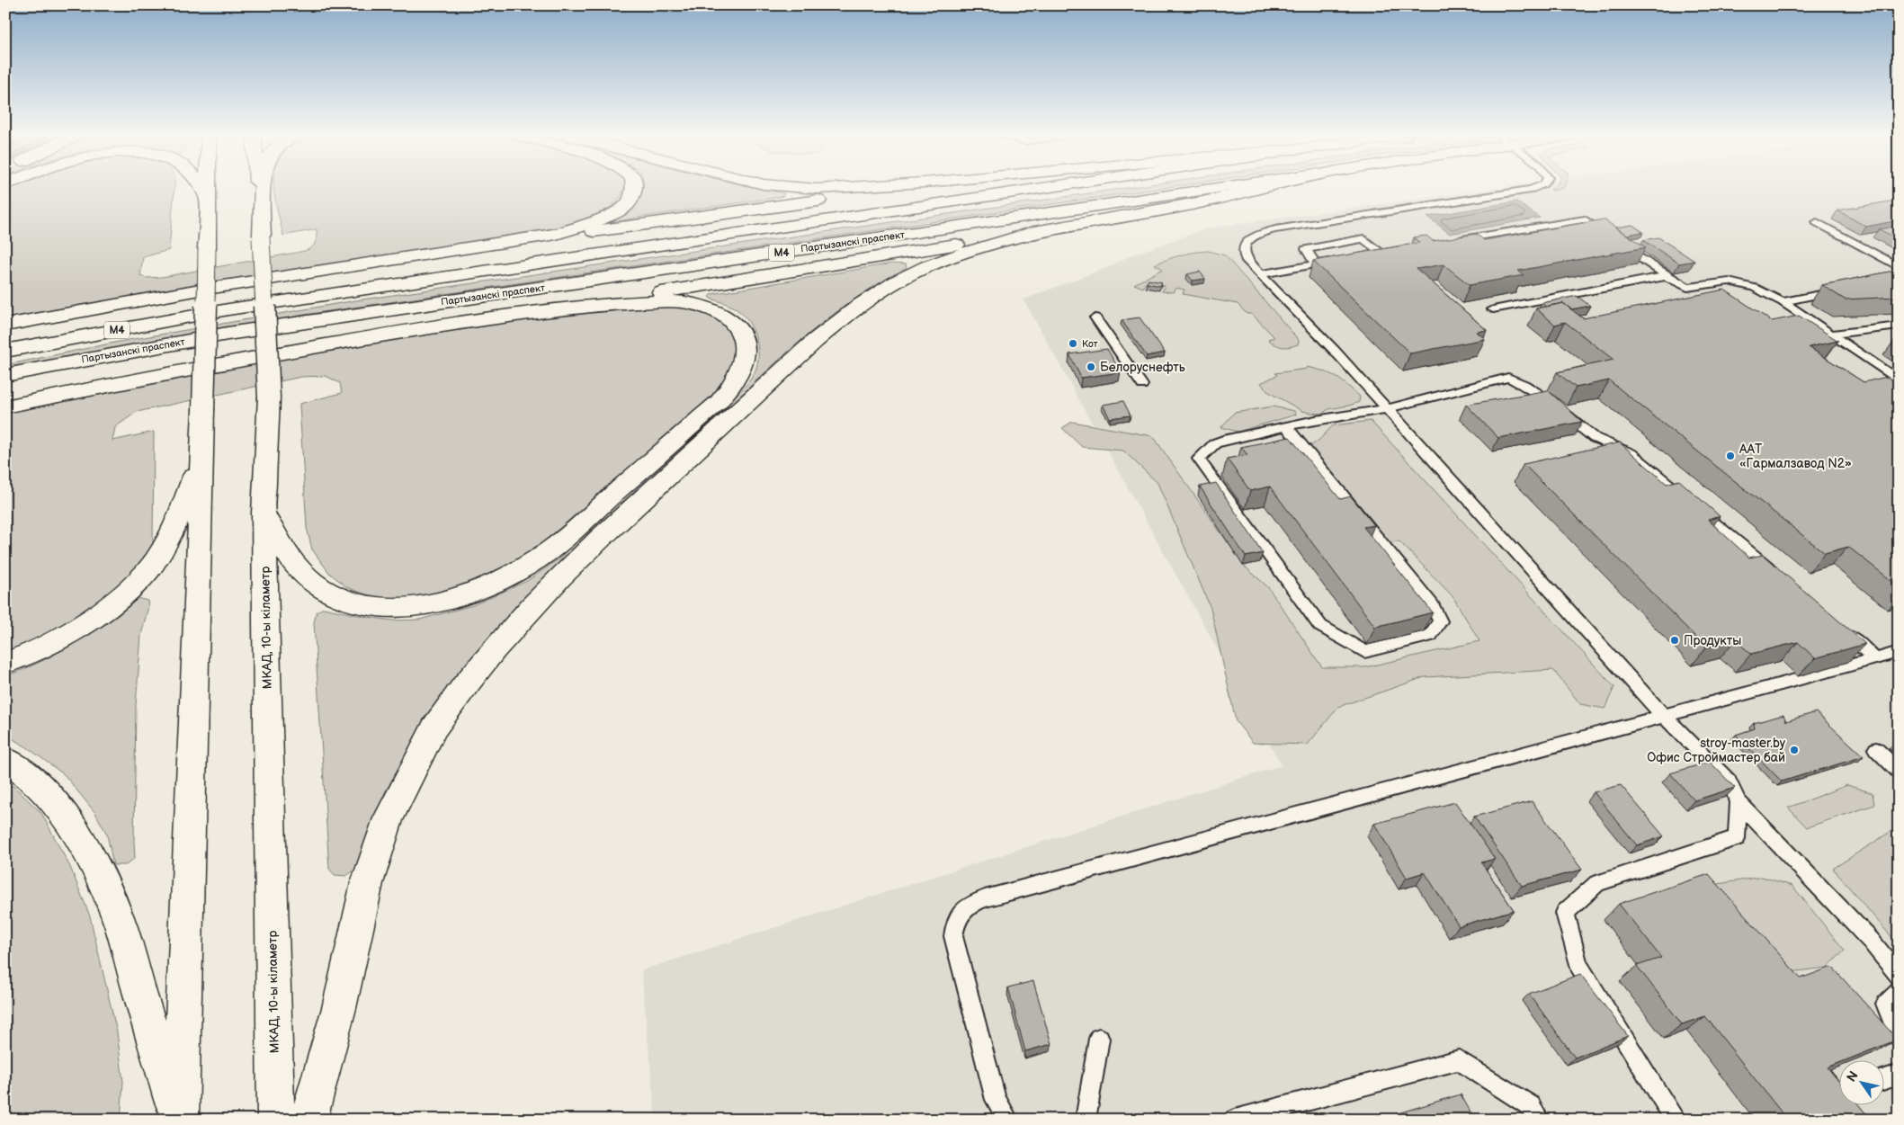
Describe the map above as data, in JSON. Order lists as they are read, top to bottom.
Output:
{
  "streets": {
    "main road": ["Партызанскі праспект", "М4", "МКАД, 10-ы кіламетр"]
  },
  "places": [
    "Кот",
    "Белоруснефть",
    "ААТ «Гармалзавод N2»",
    "Продукты",
    "stroy-master.by Офис Строймастер бай"
  ],
  "north": "top left"
}
